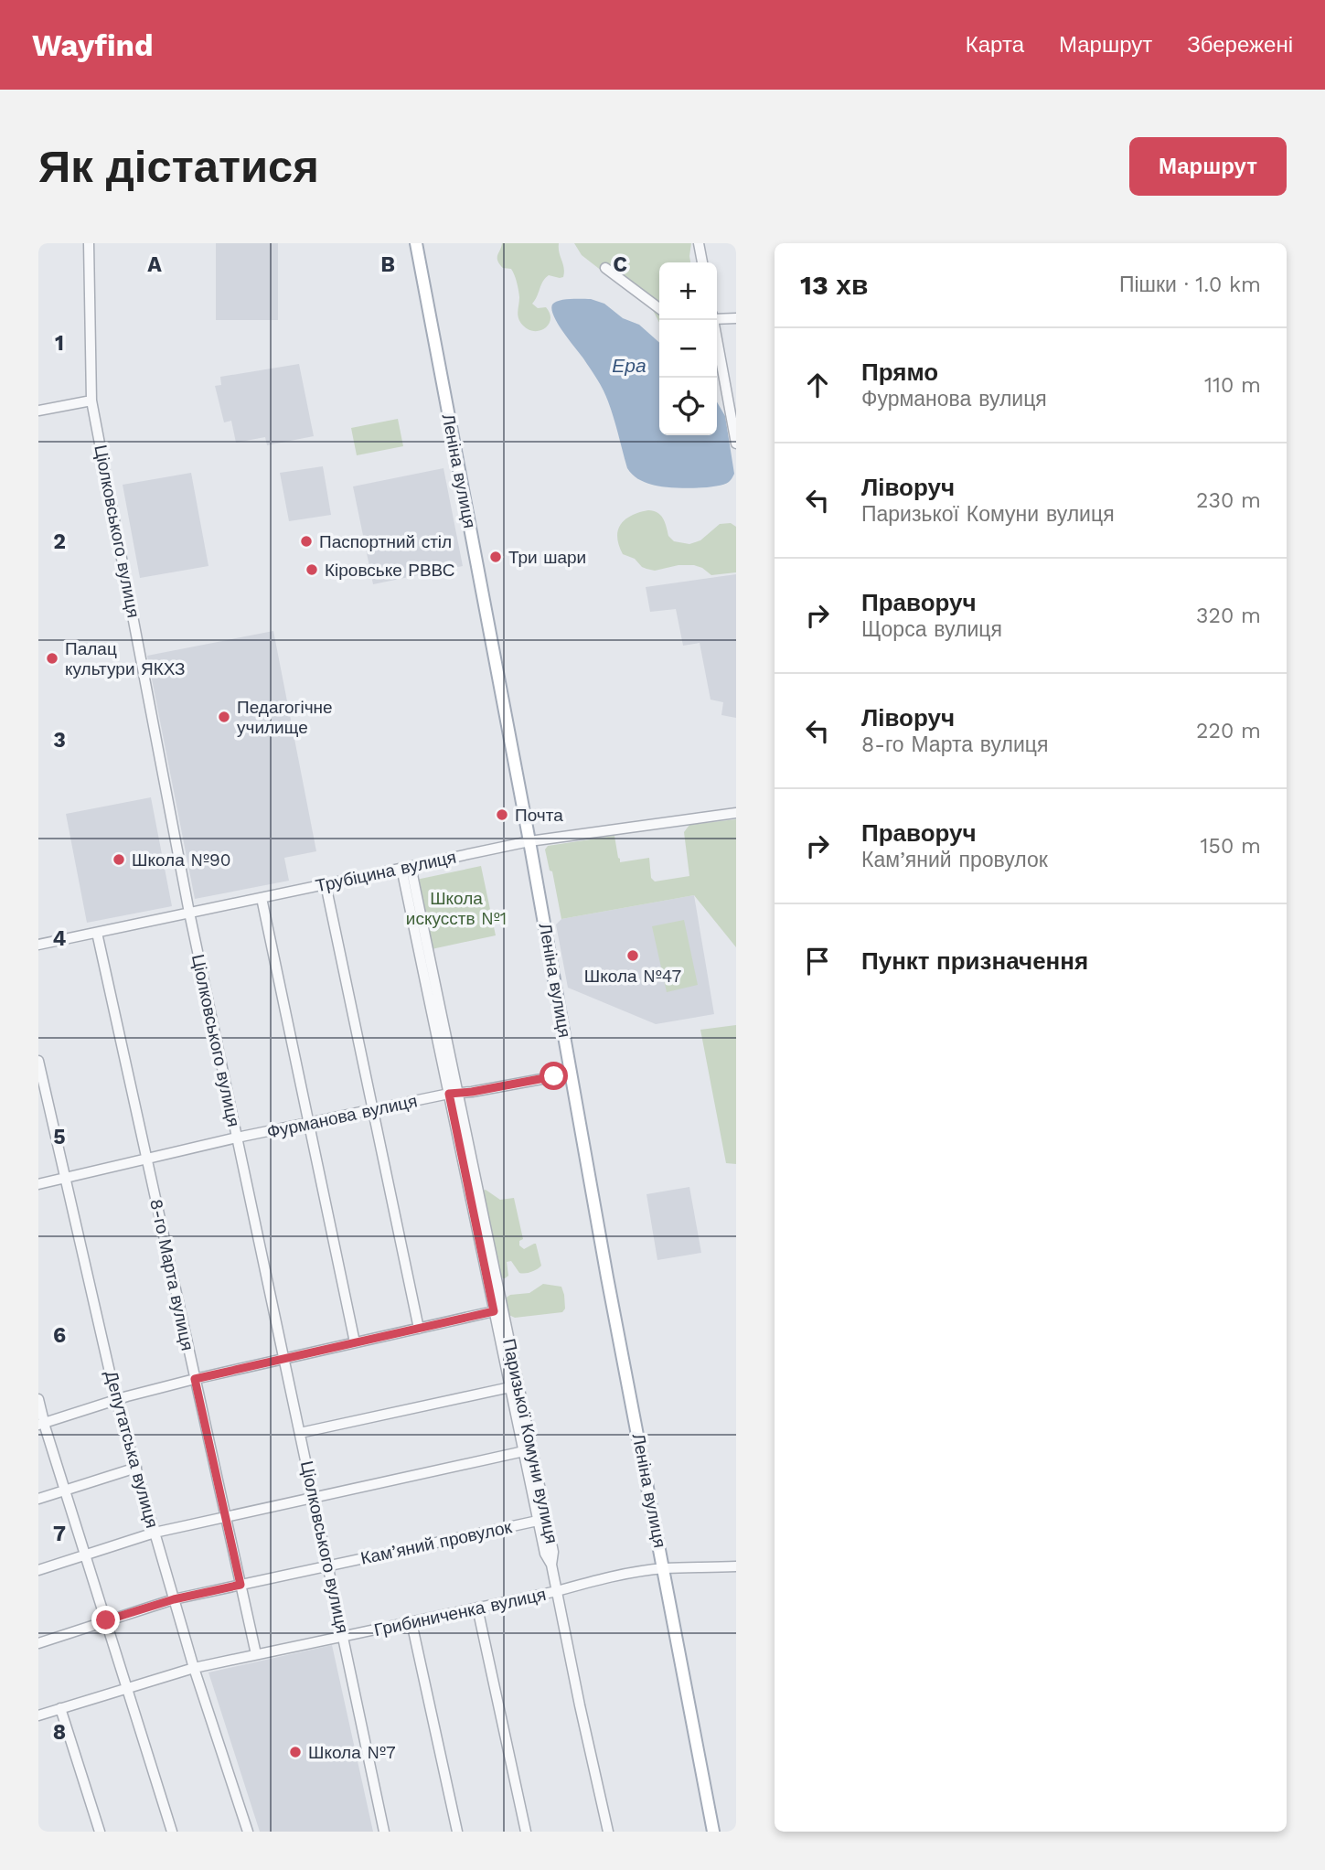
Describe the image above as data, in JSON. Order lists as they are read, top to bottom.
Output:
{
  "streets": {
    "main road": ["Леніна вулиця"],
    "street": [
      "Ціолковського вулиця",
      "Трубіцина вулиця",
      "Фурманова вулиця",
      "8-го Марта вулиця",
      "Паризької Комуни вулиця",
      "Депутатська вулиця",
      "Кам’яний провулок",
      "Грибиниченка вулиця"
    ]
  },
  "crossings": [
    ["Леніна вулиця", "Трубіцина вулиця"],
    ["Леніна вулиця", "Фурманова вулиця"],
    ["Леніна вулиця", "Грибиниченка вулиця"],
    ["Ціолковського вулиця", "Трубіцина вулиця"],
    ["Ціолковського вулиця", "Фурманова вулиця"],
    ["Ціолковського вулиця", "Кам’яний провулок"],
    ["Ціолковського вулиця", "Грибиниченка вулиця"],
    ["Трубіцина вулиця", "8-го Марта вулиця"],
    ["Трубіцина вулиця", "Паризької Комуни вулиця"],
    ["Фурманова вулиця", "8-го Марта вулиця"],
    ["Фурманова вулиця", "Паризької Комуни вулиця"],
    ["Фурманова вулиця", "Депутатська вулиця"],
    ["8-го Марта вулиця", "Кам’яний провулок"],
    ["8-го Марта вулиця", "Грибиниченка вулиця"],
    ["Паризької Комуни вулиця", "Кам’яний провулок"],
    ["Паризької Комуни вулиця", "Грибиниченка вулиця"],
    ["Депутатська вулиця", "Кам’яний провулок"],
    ["Депутатська вулиця", "Грибиниченка вулиця"]
  ],
  "water": ["Ера"],
  "parks": ["Школа искусств №1"],
  "places": [
    "Паспортний стіл",
    "Три шари",
    "Кіровське РВВС",
    "Палац культури ЯКХЗ",
    "Педагогічне училище",
    "Почта",
    "Школа №90",
    "Школа №47",
    "Школа №7"
  ],
  "page": {
    "header": "Wayfind",
    "nav": ["Карта", "Маршрут", "Збережені"],
    "buttons": "Маршрут",
    "title": "Як дістатися",
    "heading": ["13 хв", "Пішки · 1.0 km"],
    "map_buttons": ["+", "−"],
    "list": [
      ["Прямо", "Фурманова вулиця", "110 m"],
      ["Ліворуч", "Паризької Комуни вулиця", "230 m"],
      ["Праворуч", "Щорса вулиця", "320 m"],
      ["Ліворуч", "8-го Марта вулиця", "220 m"],
      ["Праворуч", "Кам’яний провулок", "150 m"],
      "Пункт призначення"
    ]
  },
  "grid": {
    "columns": ["A", "B", "C"],
    "rows": [
      "1",
      "2",
      "3",
      "4",
      "5",
      "6",
      "7",
      "8"
    ]
  }
}
